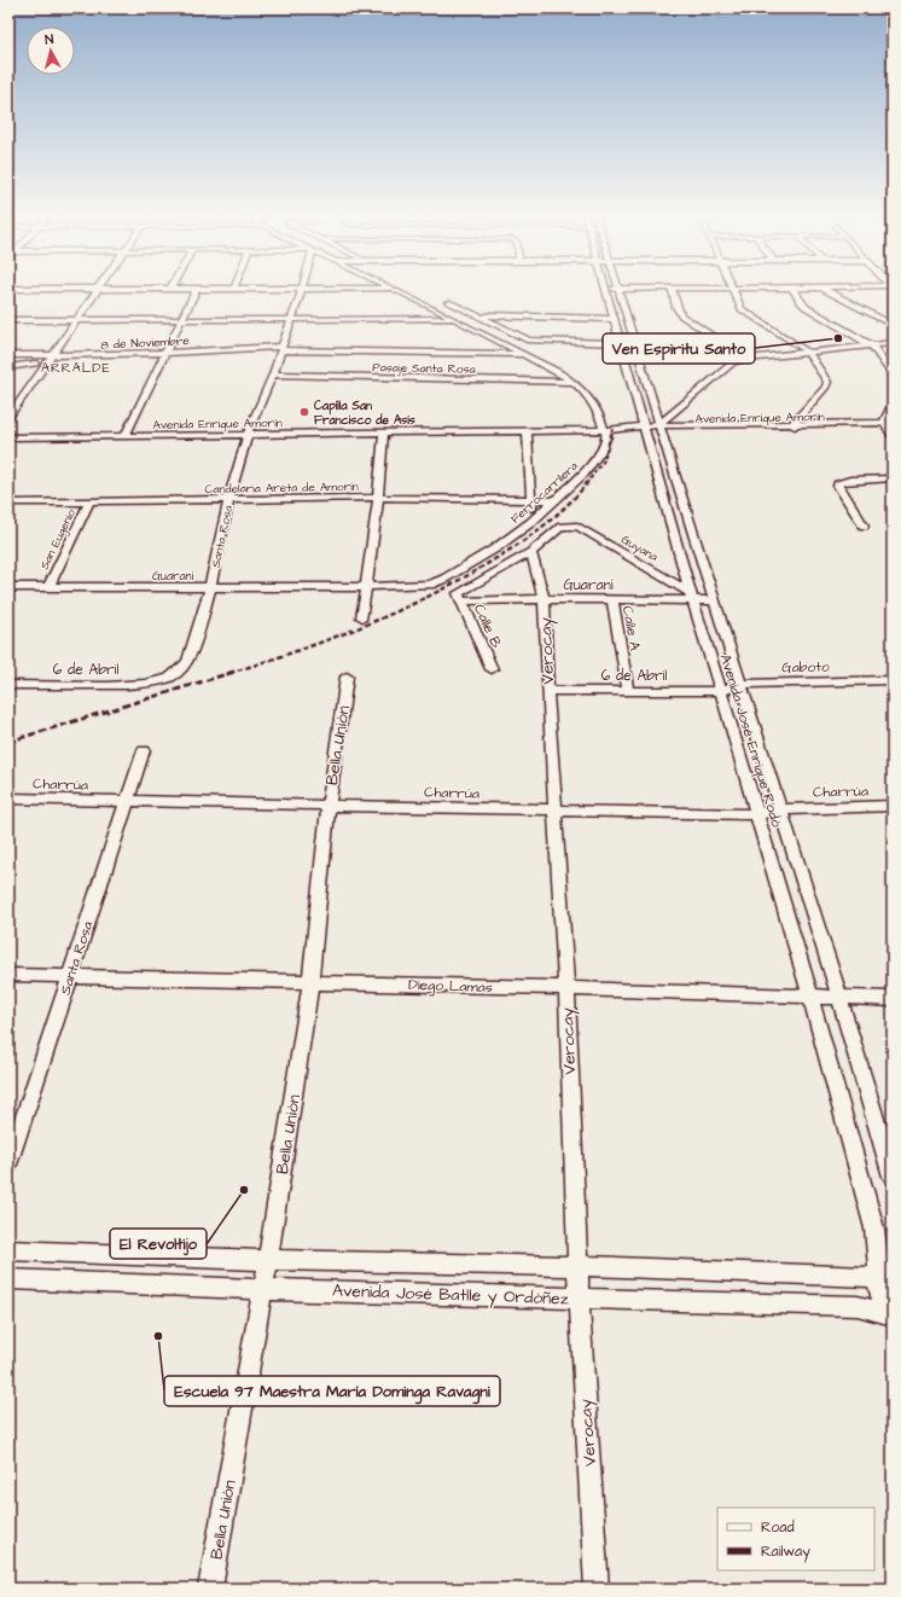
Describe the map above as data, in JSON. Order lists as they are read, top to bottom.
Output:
{
  "streets": {
    "street": [
      "8 de Noviembre",
      "Pasaje Santa Rosa",
      "Avenida Enrique Amorín",
      "Candelaria Areta de Amorín",
      "Ferrocarrilera",
      "Santa Rosa",
      "San Eugenio",
      "Guyana",
      "Guaraní",
      "Calle B",
      "Calle A",
      "Verocay",
      "Gaboto",
      "6 de Abril",
      "Avenida José Enrique Rodó",
      "Bella Unión",
      "Charrúa",
      "Diego Lamas",
      "Avenida José Batlle y Ordóñez"
    ]
  },
  "crossings": [
    ["8 de Noviembre", "Santa Rosa"],
    ["Pasaje Santa Rosa", "Santa Rosa"],
    ["Avenida Enrique Amorín", "Ferrocarrilera"],
    ["Avenida Enrique Amorín", "Santa Rosa"],
    ["Avenida Enrique Amorín", "Avenida José Enrique Rodó"],
    ["Candelaria Areta de Amorín", "Ferrocarrilera"],
    ["Candelaria Areta de Amorín", "Santa Rosa"],
    ["Candelaria Areta de Amorín", "San Eugenio"],
    ["Ferrocarrilera", "Guaraní"],
    ["Santa Rosa", "Guaraní"],
    ["Santa Rosa", "6 de Abril"],
    ["Santa Rosa", "Charrúa"],
    ["Santa Rosa", "Diego Lamas"],
    ["San Eugenio", "Guaraní"],
    ["Guyana", "Guaraní"],
    ["Guyana", "Verocay"],
    ["Guyana", "Avenida José Enrique Rodó"],
    ["Guaraní", "Calle B"],
    ["Guaraní", "Calle A"],
    ["Guaraní", "Verocay"],
    ["Guaraní", "Avenida José Enrique Rodó"],
    ["Calle A", "6 de Abril"],
    ["Verocay", "6 de Abril"],
    ["Verocay", "Charrúa"],
    ["Verocay", "Diego Lamas"],
    ["Verocay", "Avenida José Batlle y Ordóñez"],
    ["Gaboto", "6 de Abril"],
    ["Gaboto", "Avenida José Enrique Rodó"],
    ["6 de Abril", "Avenida José Enrique Rodó"],
    ["Avenida José Enrique Rodó", "Charrúa"],
    ["Avenida José Enrique Rodó", "Diego Lamas"],
    ["Avenida José Enrique Rodó", "Avenida José Batlle y Ordóñez"],
    ["Bella Unión", "Charrúa"],
    ["Bella Unión", "Diego Lamas"],
    ["Bella Unión", "Avenida José Batlle y Ordóñez"]
  ],
  "districts": ["ARRALDE"],
  "places": [
    "Ven Espiritu Santo",
    "Capilla San Francisco de Asís",
    "El Revoltijo",
    "Escuela 97 Maestra María Dominga Ravagni"
  ],
  "legend": ["Road", "Railway"],
  "north": "top"
}
